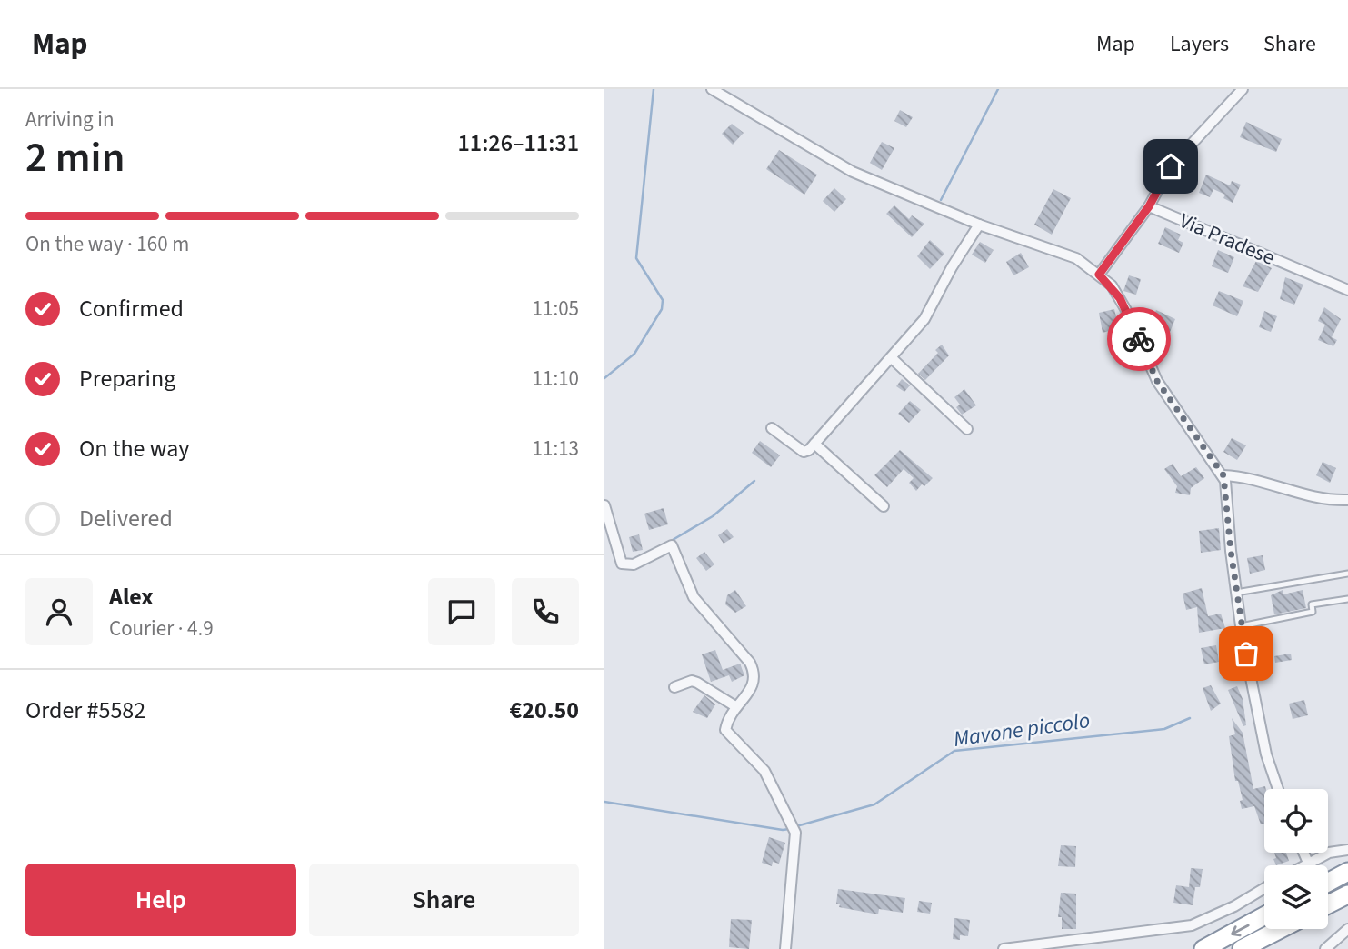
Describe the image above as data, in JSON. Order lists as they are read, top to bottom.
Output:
{
  "streets": {
    "street": ["Via Pradese"]
  },
  "water": ["Mavone piccolo"],
  "page": {
    "header": "Map",
    "nav": ["Map", "Layers", "Share"],
    "heading": ["2 min", "Arriving in", "11:26–11:31"],
    "panel": [
      "Alex",
      "Courier · 4.9",
      "Order #5582",
      "€20.50"
    ],
    "bar": "On the way · 160 m",
    "list": [
      ["Confirmed", "11:05"],
      ["Preparing", "11:10"],
      ["On the way", "11:13"],
      "Delivered"
    ],
    "buttons": ["Help", "Share"]
  }
}
